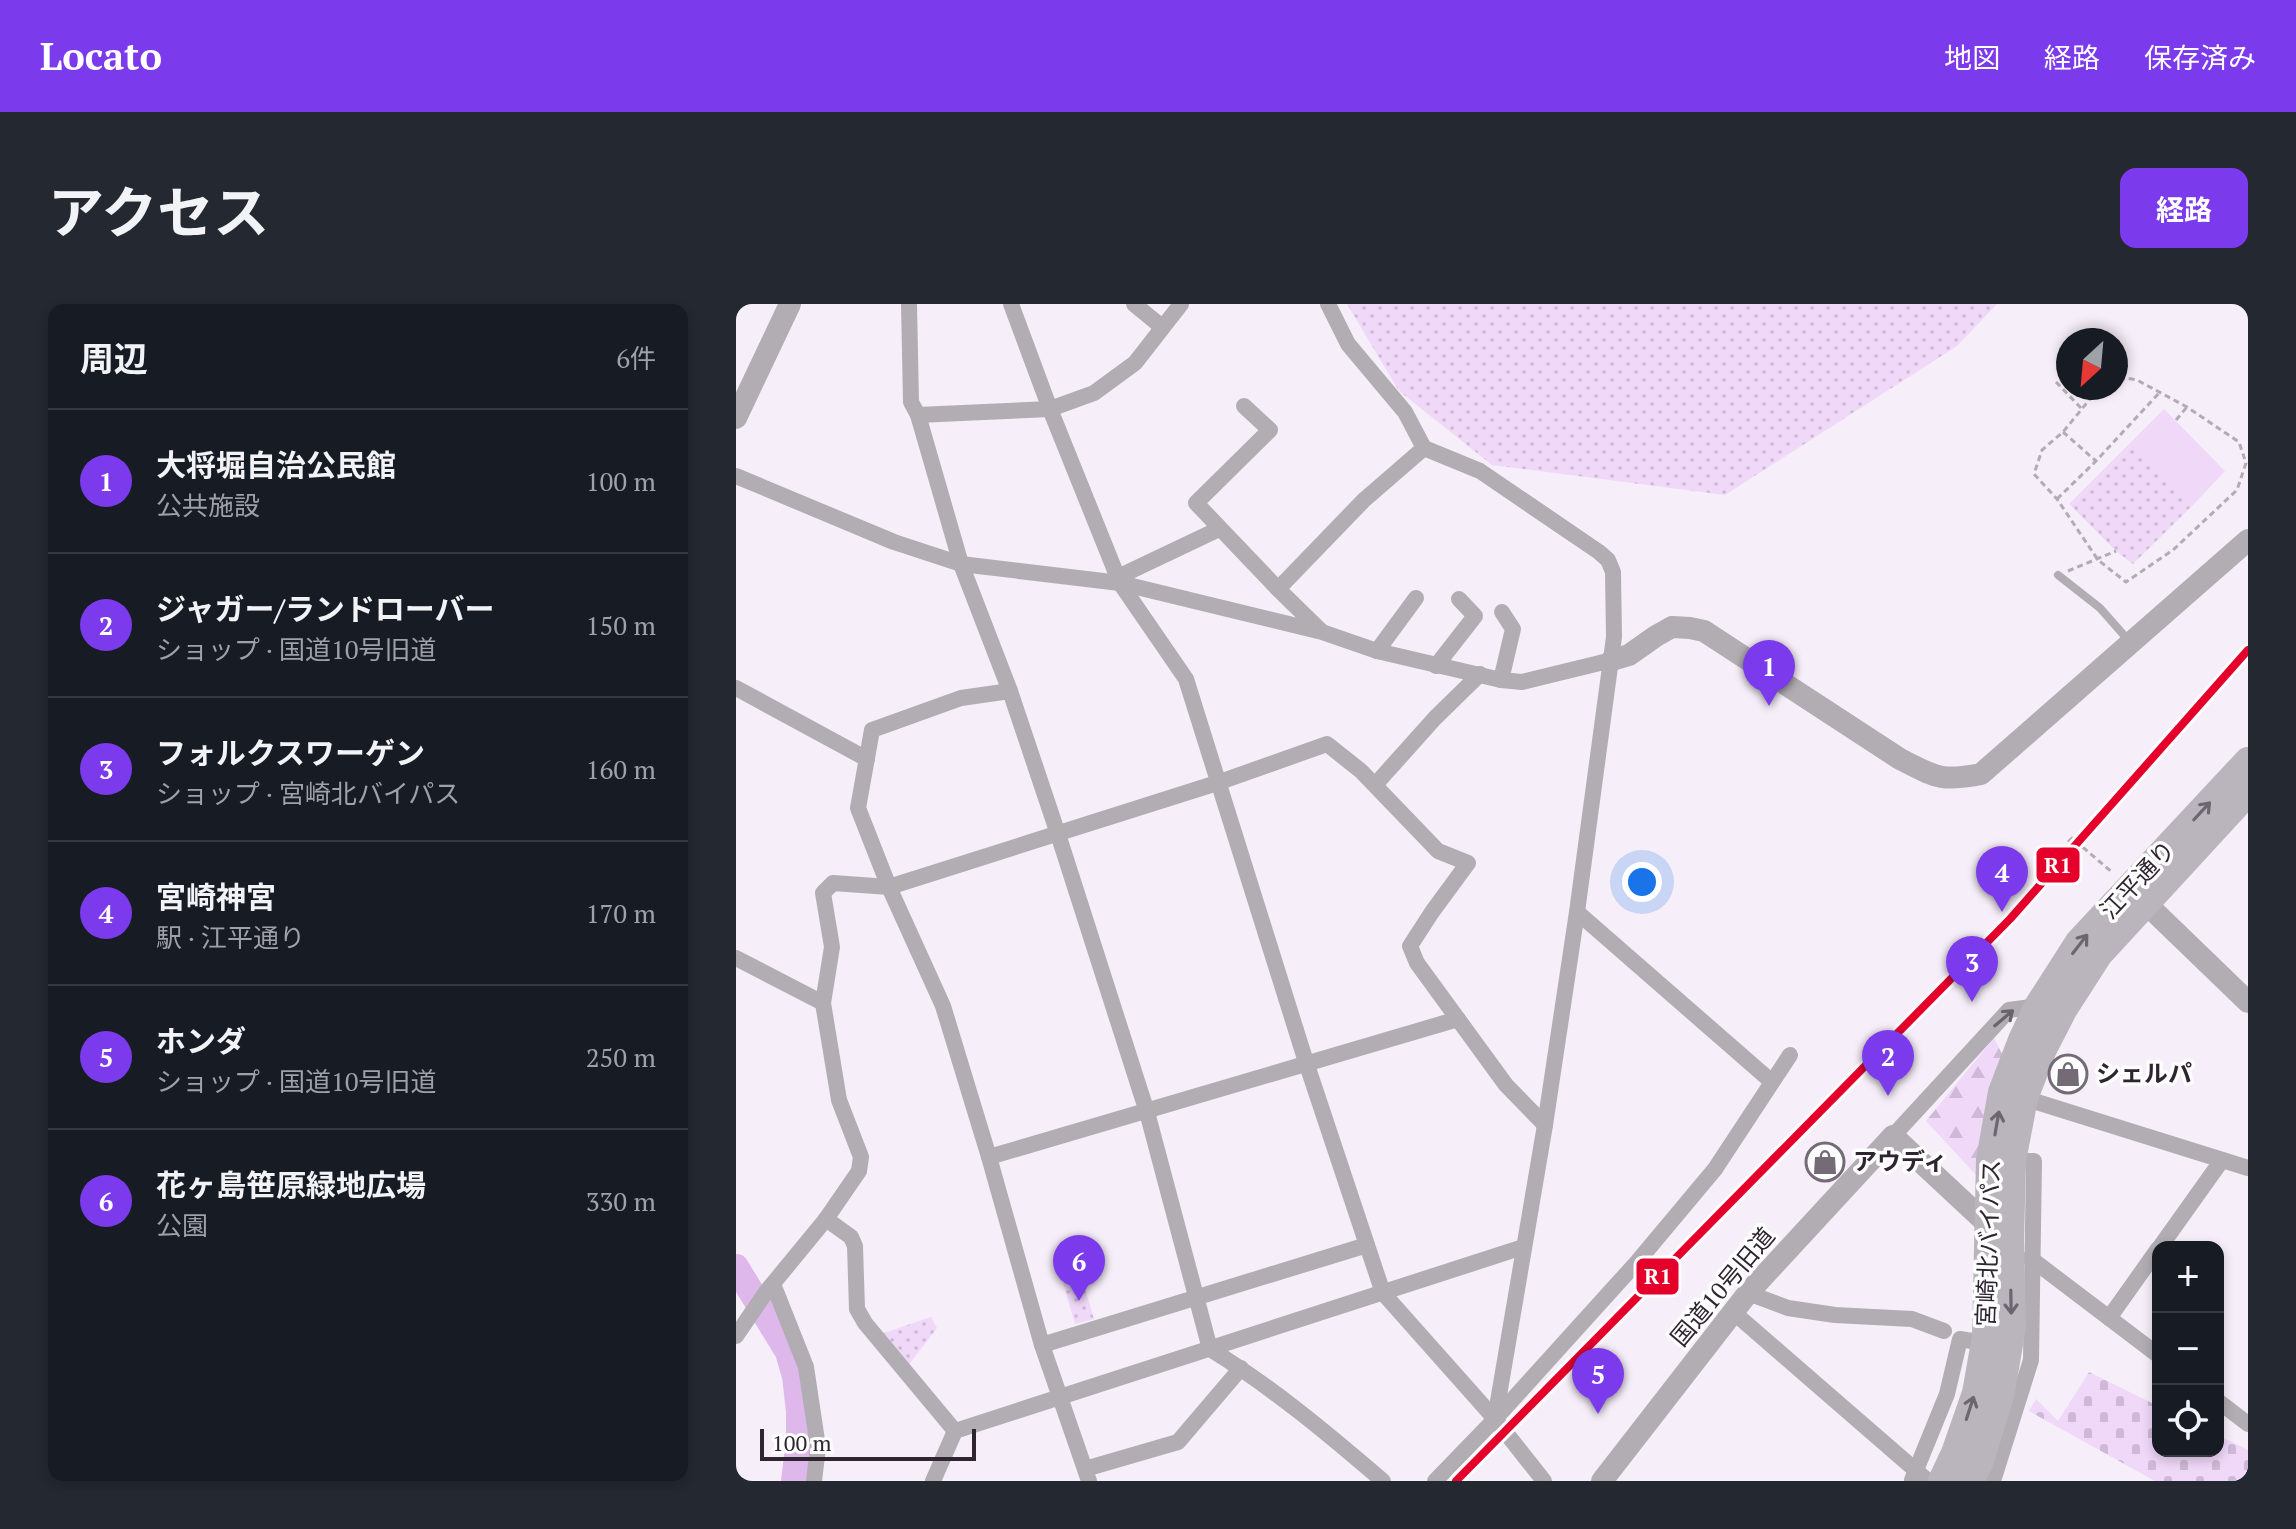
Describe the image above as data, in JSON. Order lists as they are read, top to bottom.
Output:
{
  "streets": {
    "highway": ["江平通り", "宮崎北バイパス"],
    "street": ["国道10号旧道"]
  },
  "crossings": [
    ["江平通り", "宮崎北バイパス"]
  ],
  "places": {
    "shop": ["シェルパ", "アウディ"]
  },
  "lines": ["transit line R1"],
  "scale_bar": "100 m",
  "north": "bottom left",
  "page": {
    "header": "Locato",
    "nav": ["地図", "経路", "保存済み"],
    "title": "アクセス",
    "buttons": "経路",
    "heading": ["周辺", "6件"],
    "list": [
      {
        "mark": "1",
        "name": "大将堀自治公民館",
        "note": "公共施設",
        "value": "100 m"
      },
      {
        "mark": "2",
        "name": "ジャガー/ランドローバー",
        "note": "ショップ · 国道10号旧道",
        "value": "150 m"
      },
      {
        "mark": "3",
        "name": "フォルクスワーゲン",
        "note": "ショップ · 宮崎北バイパス",
        "value": "160 m"
      },
      {
        "mark": "4",
        "name": "宮崎神宮",
        "note": "駅 · 江平通り",
        "value": "170 m"
      },
      {
        "mark": "5",
        "name": "ホンダ",
        "note": "ショップ · 国道10号旧道",
        "value": "250 m"
      },
      {
        "mark": "6",
        "name": "花ヶ島笹原緑地広場",
        "note": "公園",
        "value": "330 m"
      }
    ],
    "pins": [
      "1",
      "4",
      "3",
      "2",
      "6",
      "5"
    ],
    "map_buttons": ["+", "−"],
    "scale": "100 m"
  }
}
